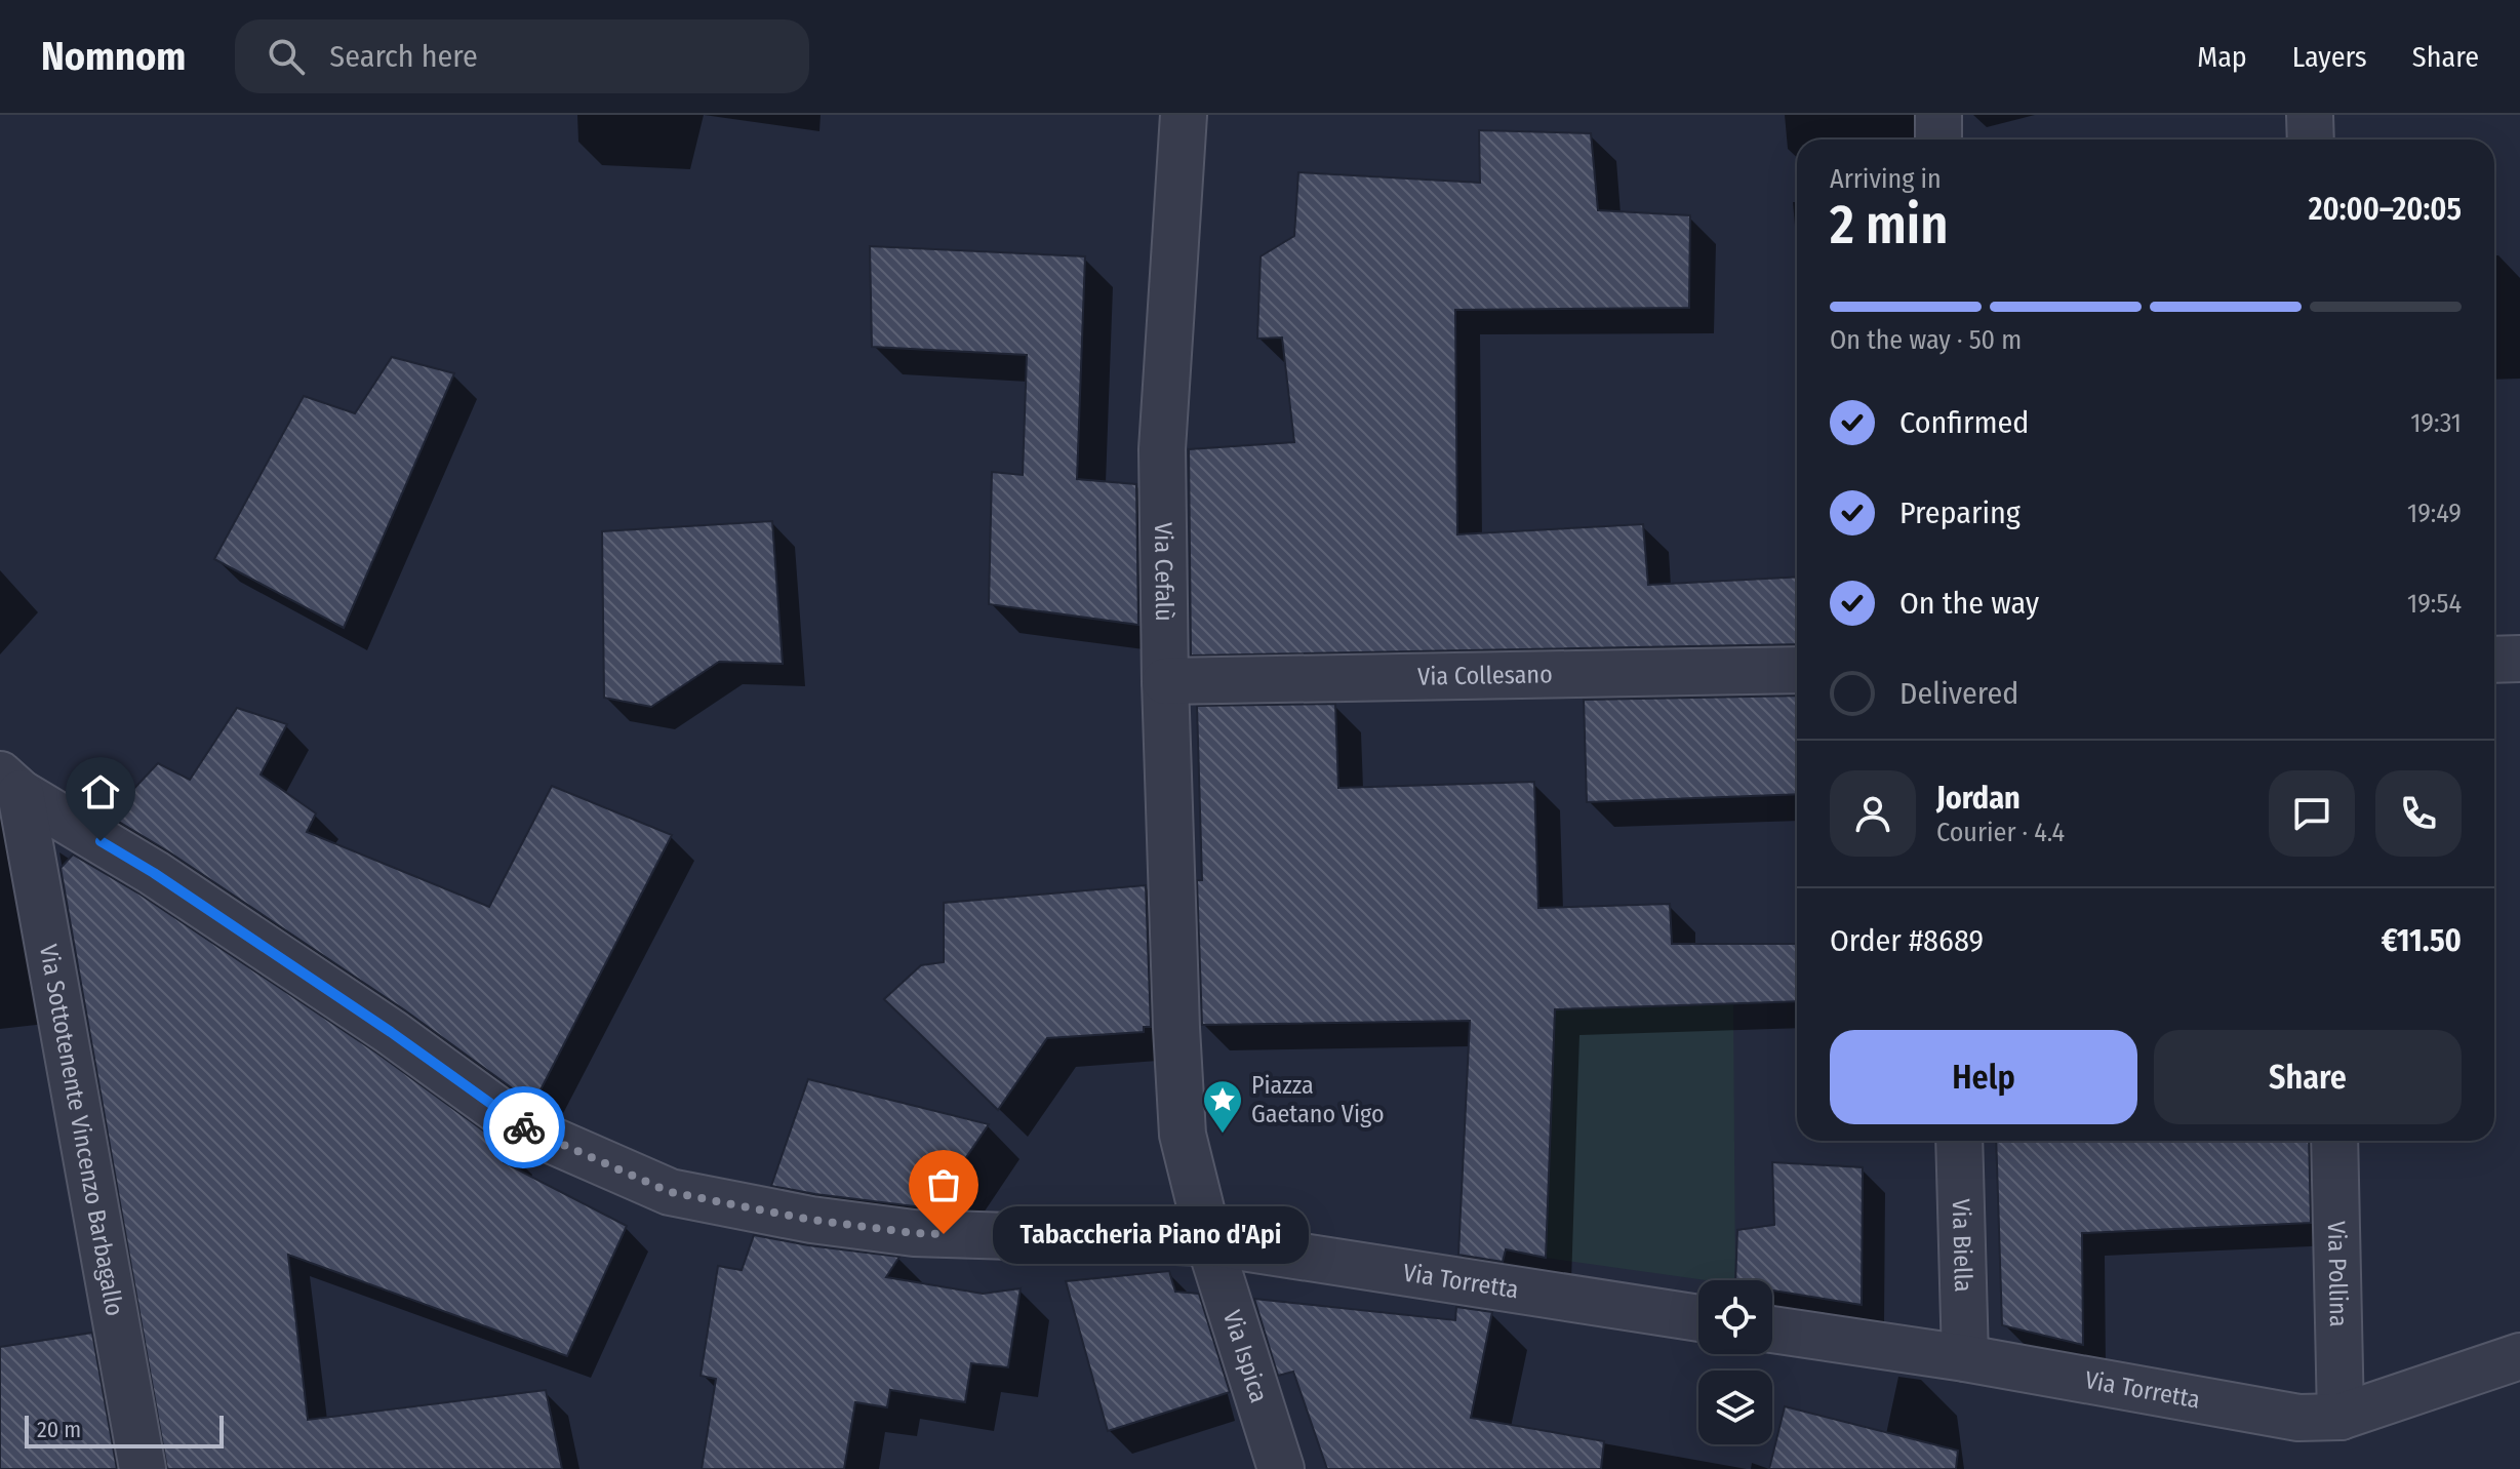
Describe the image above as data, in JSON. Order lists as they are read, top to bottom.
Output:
{
  "streets": {
    "street": [
      "Via Cefalù",
      "Via Collesano",
      "Via Sottotenente Vincenzo Barbagallo",
      "Via Biella",
      "Via Pollina",
      "Via Torretta",
      "Via Ispica"
    ]
  },
  "crossings": [
    ["Via Cefalù", "Via Collesano"],
    ["Via Cefalù", "Via Ispica"],
    ["Via Sottotenente Vincenzo Barbagallo", "Via Torretta"],
    ["Via Sottotenente Vincenzo Barbagallo", "Via Ispica"],
    ["Via Biella", "Via Torretta"],
    ["Via Pollina", "Via Torretta"],
    ["Via Torretta", "Via Ispica"]
  ],
  "places": {
    "place": ["Piazza Gaetano Vigo"],
    "other": ["Tabaccheria Piano d'Api"]
  },
  "scale_bar": "20 m",
  "page": {
    "header": "Nomnom",
    "search": "Search here",
    "nav": ["Map", "Layers", "Share"],
    "heading": ["2 min", "Arriving in", "20:00–20:05"],
    "panel": [
      "Jordan",
      "Courier · 4.4",
      "Order #8689",
      "€11.50"
    ],
    "bar": "On the way · 50 m",
    "list": [
      ["Confirmed", "19:31"],
      ["Preparing", "19:49"],
      ["On the way", "19:54"],
      "Delivered"
    ],
    "buttons": ["Help", "Share"],
    "bubble": "Tabaccheria Piano d'Api",
    "scale": "20 m"
  }
}
